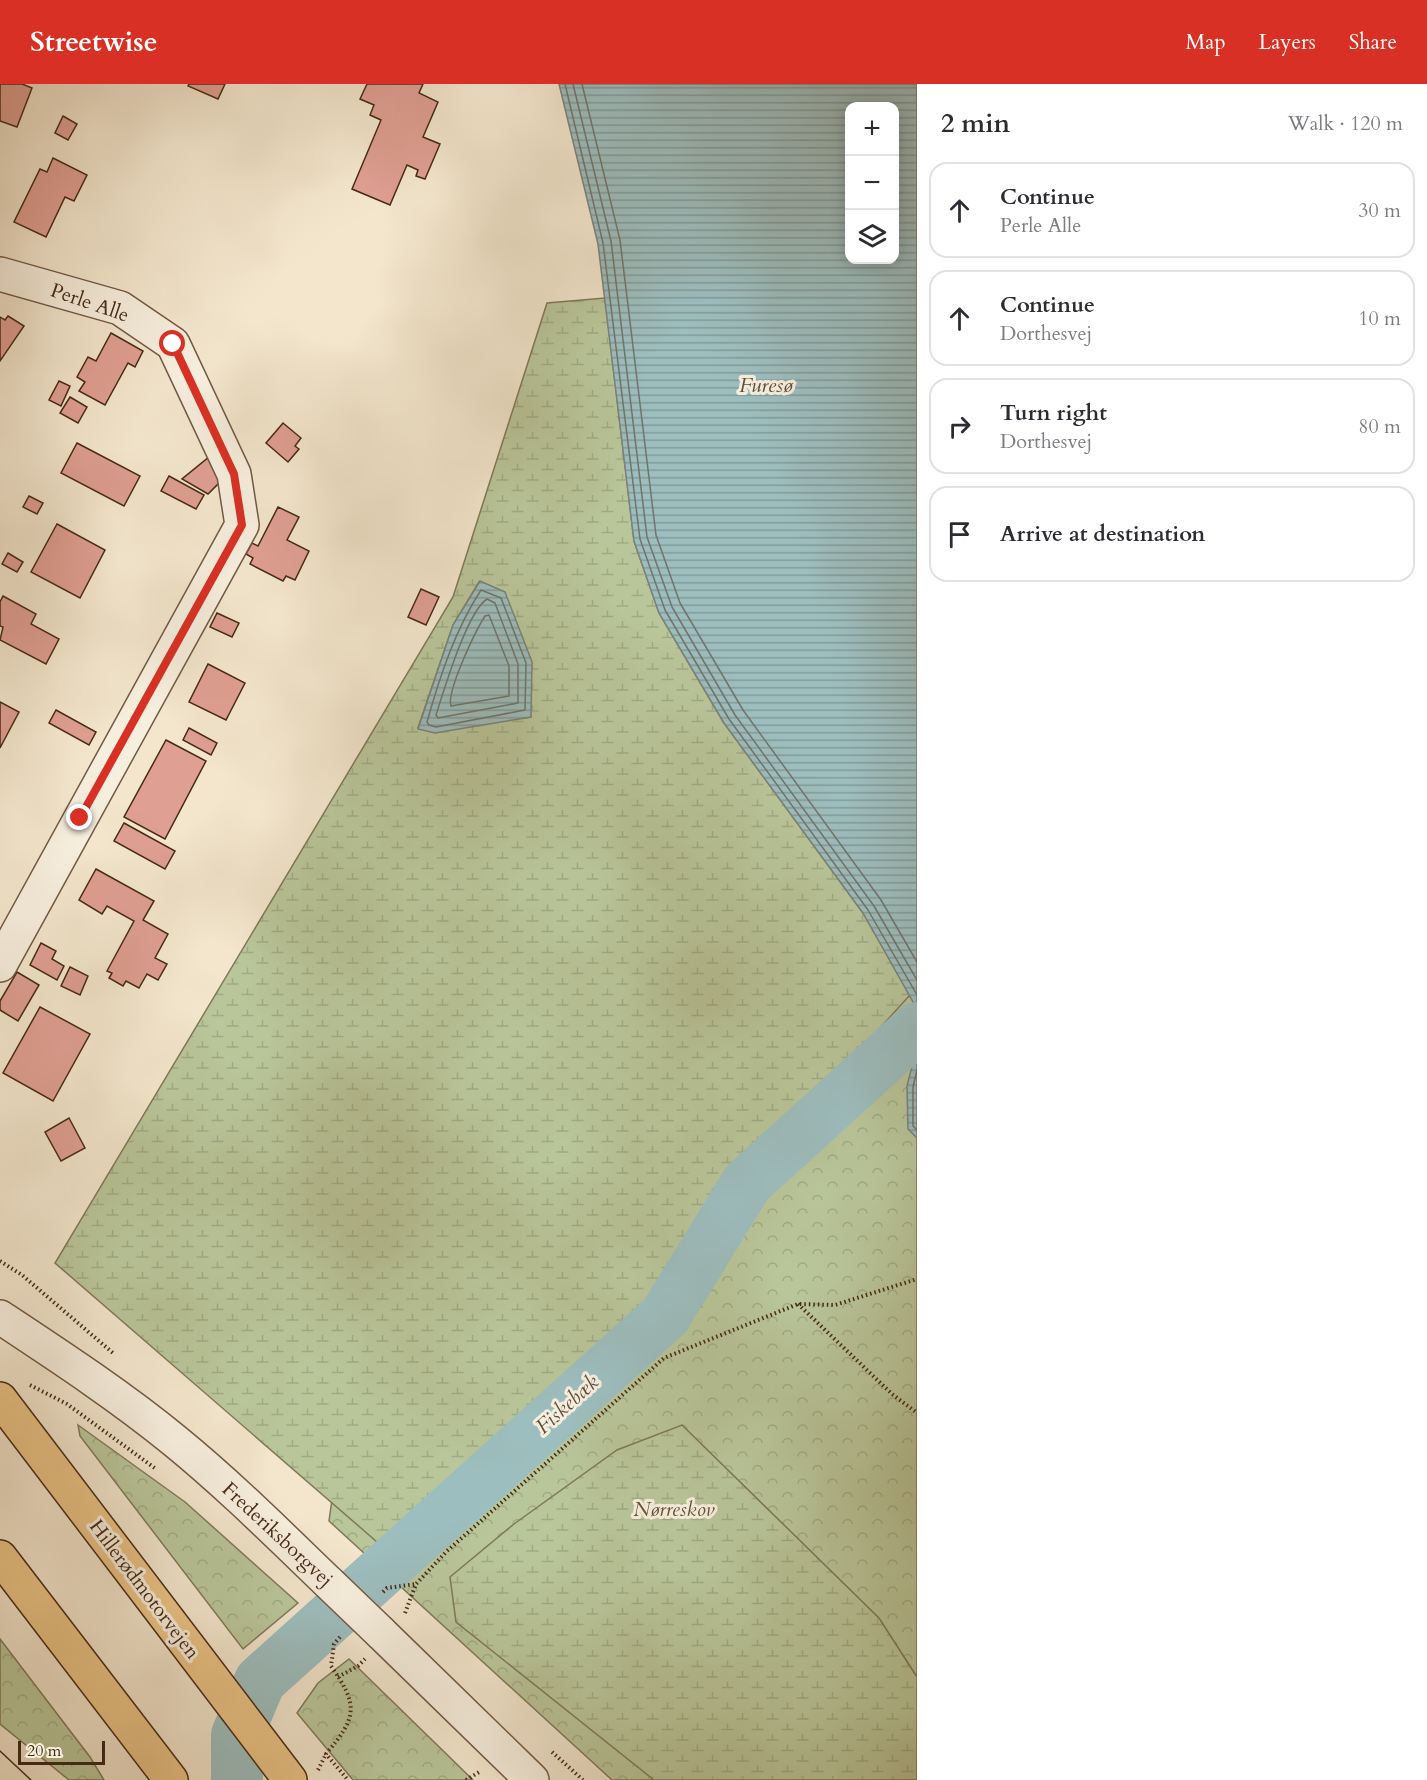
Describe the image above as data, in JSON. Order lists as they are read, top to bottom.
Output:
{
  "streets": {
    "highway": ["Hillerødmotorvejen"],
    "street": ["Perle Alle", "Frederiksborgvej"]
  },
  "water": ["Furesø", "Fiskebæk"],
  "parks": ["Nørreskov"],
  "scale_bar": "20 m",
  "page": {
    "header": "Streetwise",
    "nav": ["Map", "Layers", "Share"],
    "heading": ["2 min", "Walk · 120 m"],
    "map_buttons": ["+", "−"],
    "list": [
      ["Continue", "Perle Alle", "30 m"],
      ["Continue", "Dorthesvej", "10 m"],
      ["Turn right", "Dorthesvej", "80 m"],
      "Arrive at destination"
    ],
    "scale": "20 m"
  }
}
